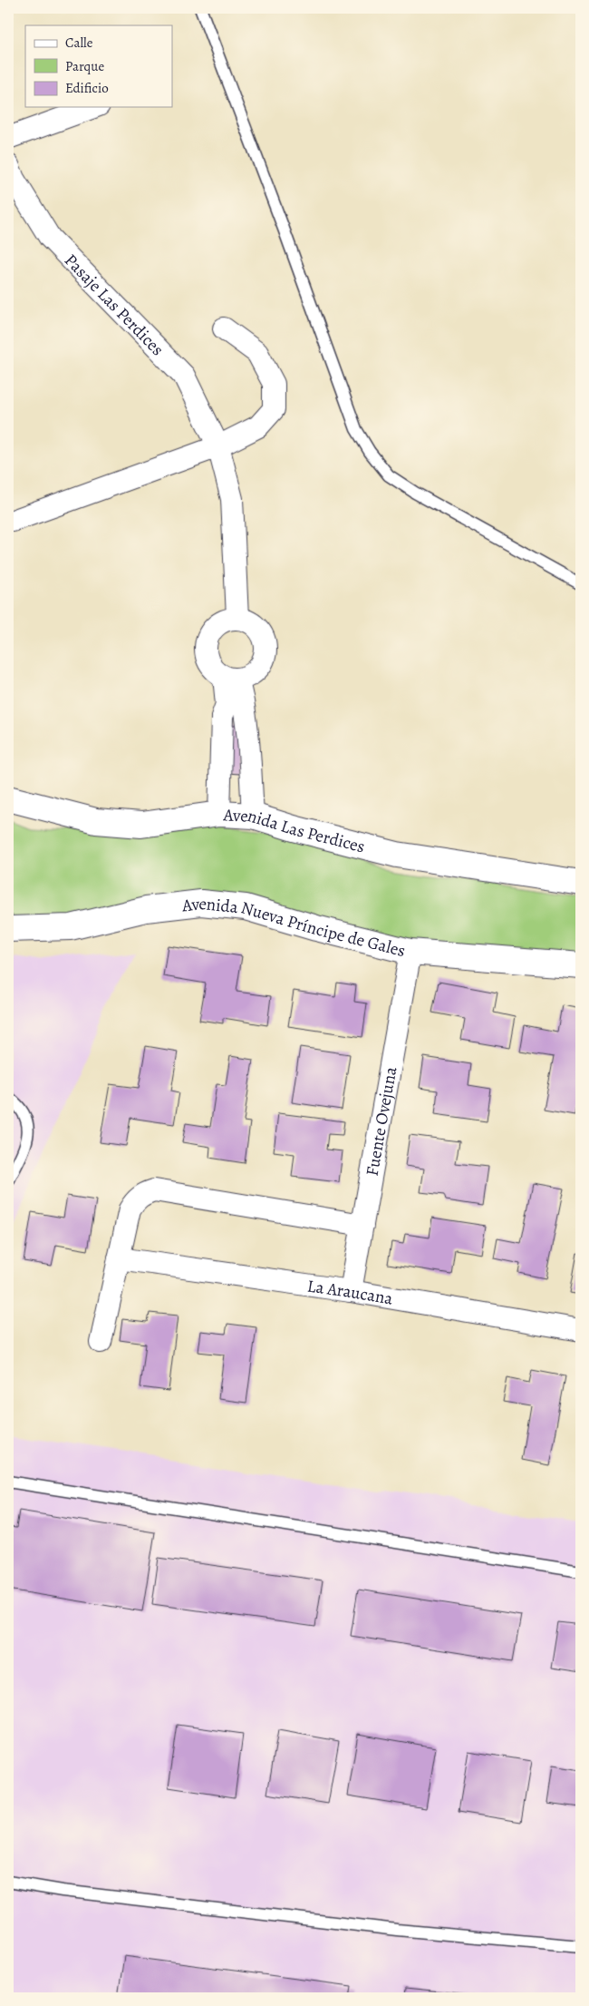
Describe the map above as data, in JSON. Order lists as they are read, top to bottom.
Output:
{
  "streets": {
    "main road": ["Avenida Las Perdices", "Avenida Nueva Príncipe de Gales"],
    "street": ["Pasaje Las Perdices", "Fuente Ovejuna", "La Araucana"]
  },
  "crossings": [
    ["Avenida Nueva Príncipe de Gales", "Fuente Ovejuna"],
    ["Fuente Ovejuna", "La Araucana"]
  ],
  "legend": ["Calle", "Parque", "Edificio"]
}
